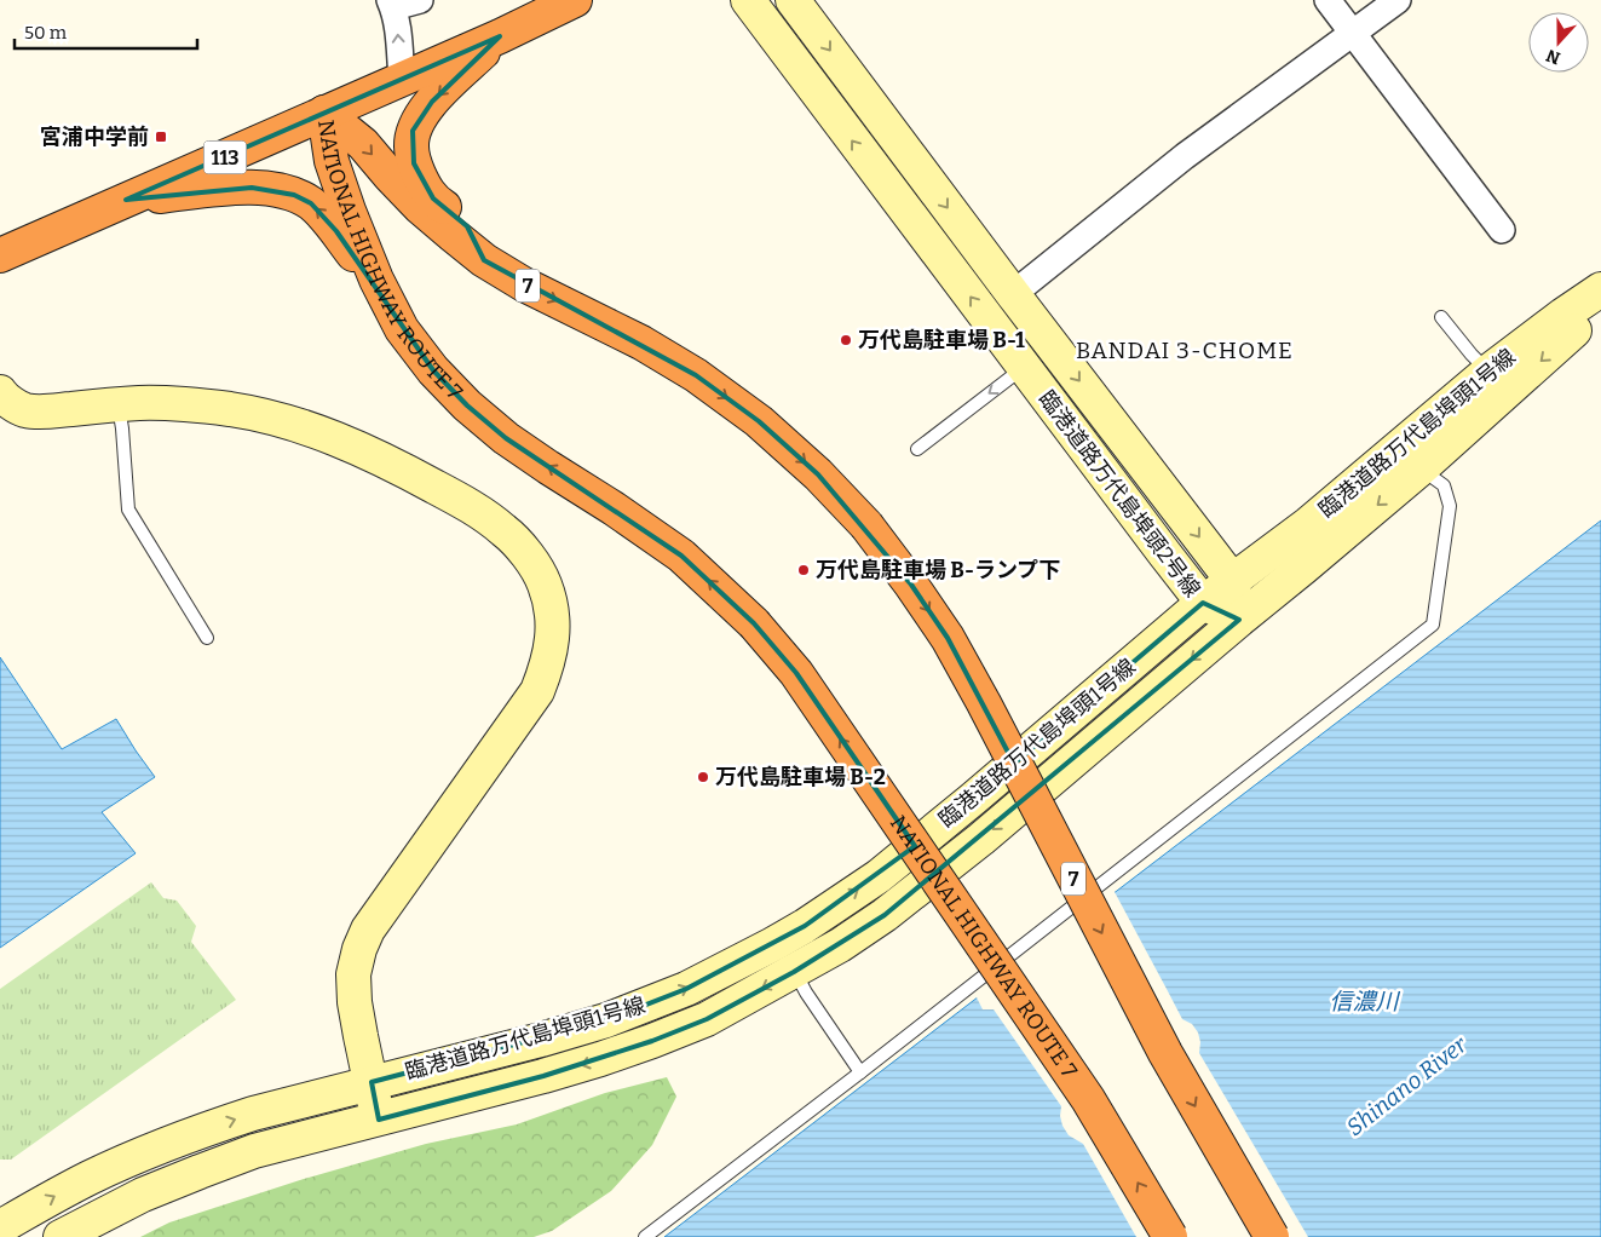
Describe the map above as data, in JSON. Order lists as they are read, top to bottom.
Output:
{
  "streets": {
    "highway": ["113", "NATIONAL HIGHWAY ROUTE 7", "7"],
    "street": ["臨港道路万代島埠頭1号線", "臨港道路万代島埠頭2号線"]
  },
  "crossings": [
    ["113", "NATIONAL HIGHWAY ROUTE 7"],
    ["臨港道路万代島埠頭1号線", "臨港道路万代島埠頭2号線"]
  ],
  "districts": ["BANDAI 3-CHOME"],
  "water": ["信濃川", "Shinano River"],
  "places": {
    "transit": ["宮浦中学前"],
    "other": ["万代島駐車場 B-1", "万代島駐車場 B-ランプ下", "万代島駐車場 B-2"]
  },
  "scale_bar": "50 m",
  "north": "bottom"
}
